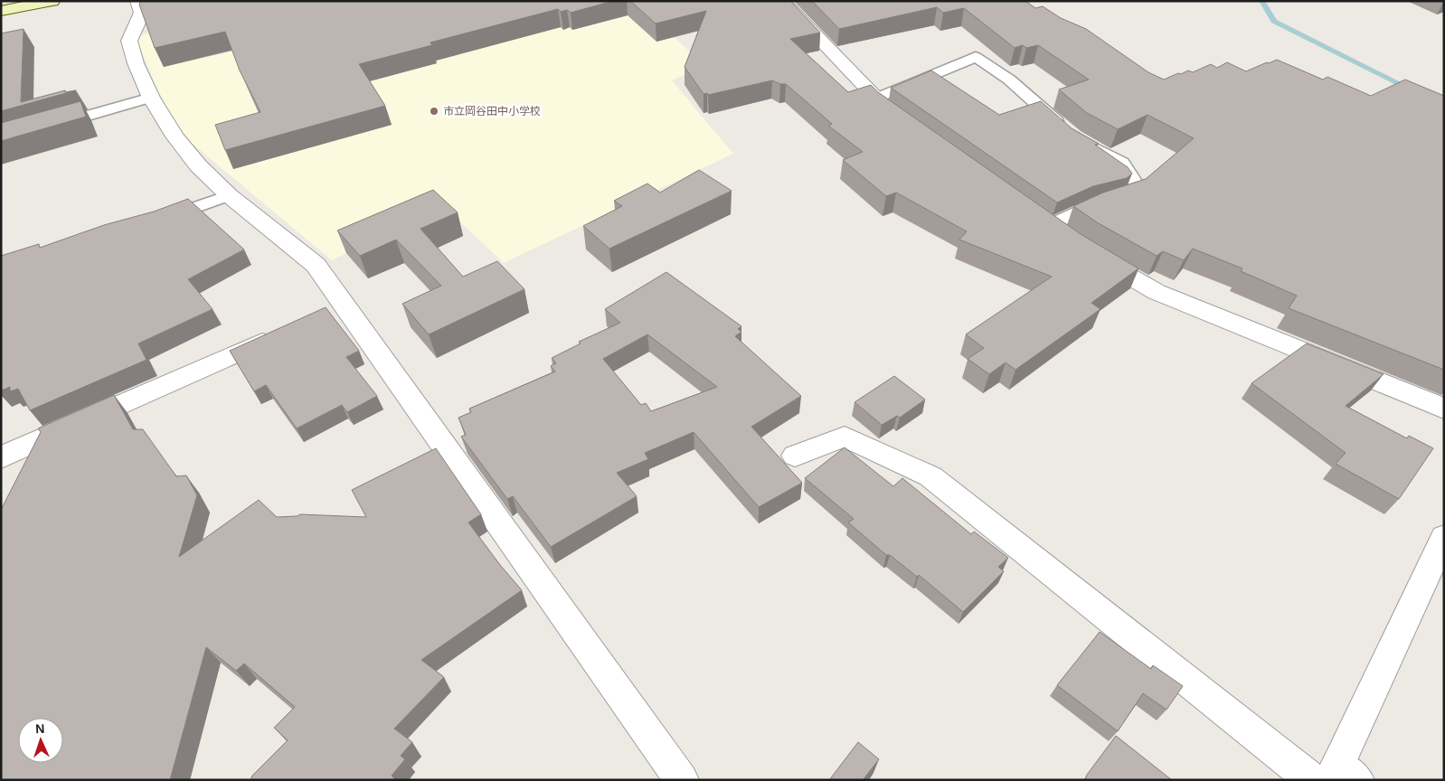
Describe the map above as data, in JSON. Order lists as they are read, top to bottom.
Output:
{
  "places": ["市立岡谷田中小学校"],
  "north": "top"
}
